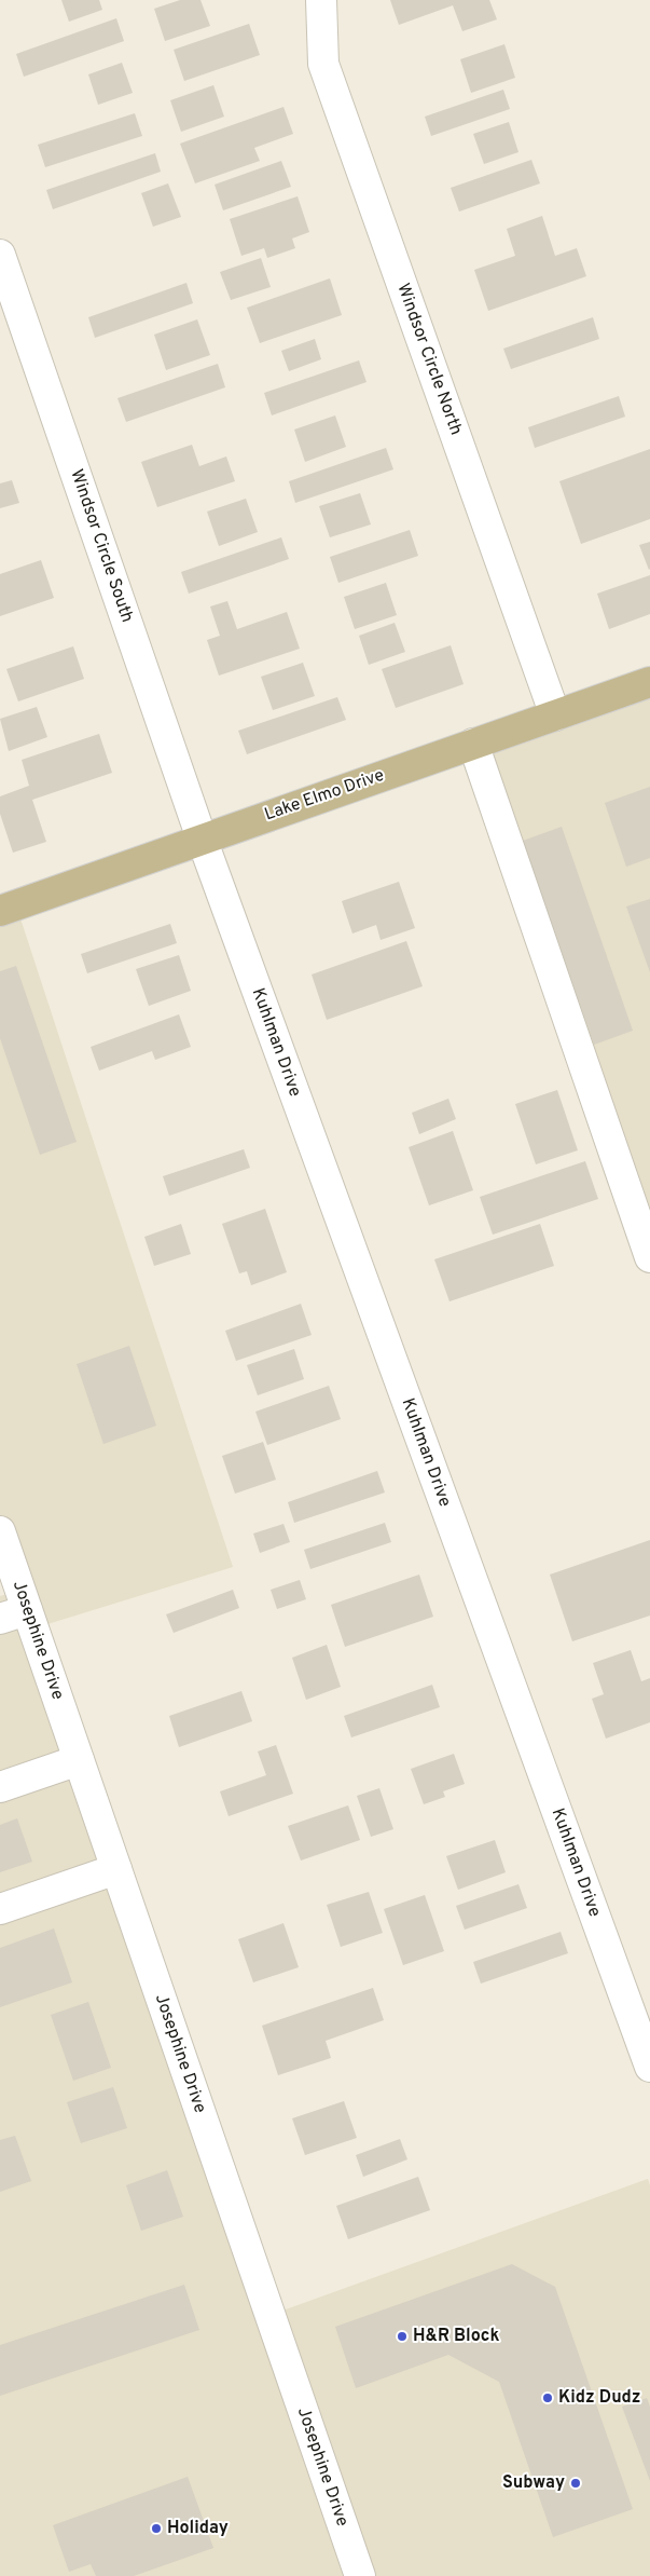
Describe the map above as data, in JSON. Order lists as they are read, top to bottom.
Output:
{
  "streets": {
    "main road": ["Lake Elmo Drive"],
    "street": [
      "Windsor Circle North",
      "Windsor Circle South",
      "Kuhlman Drive",
      "Josephine Drive"
    ]
  },
  "crossings": [
    ["Windsor Circle North", "Lake Elmo Drive"],
    ["Windsor Circle South", "Lake Elmo Drive"],
    ["Windsor Circle South", "Kuhlman Drive"],
    ["Lake Elmo Drive", "Kuhlman Drive"]
  ],
  "places": [
    "H&R Block",
    "Kidz Dudz",
    "Subway",
    "Holiday"
  ]
}
